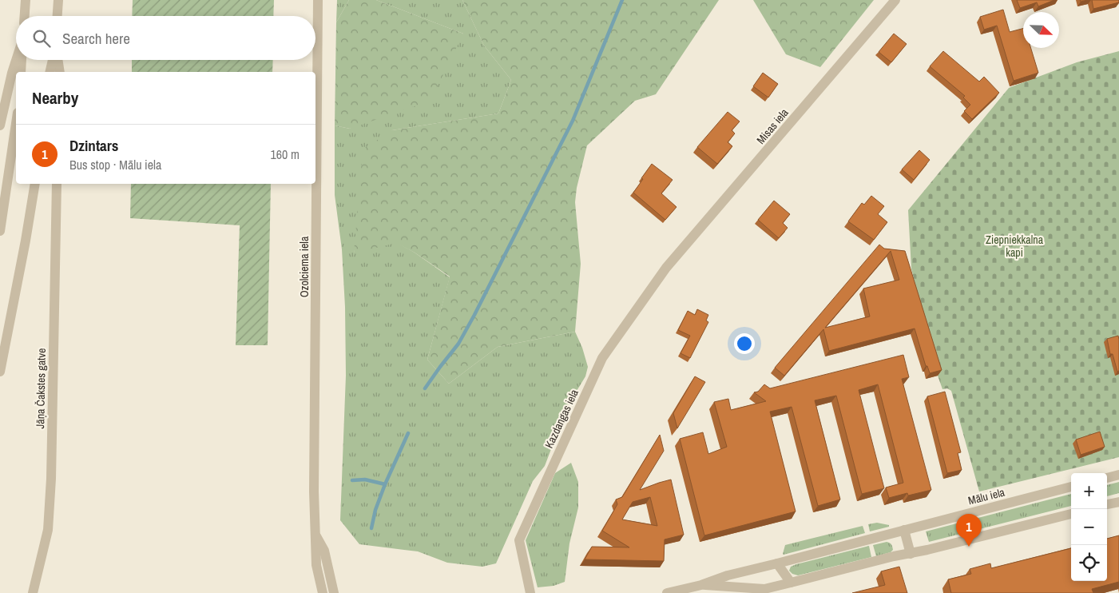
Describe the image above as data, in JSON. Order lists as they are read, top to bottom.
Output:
{
  "streets": {
    "street": [
      "Misas iela",
      "Ozolciema iela",
      "Jāņa Čakstes gatve",
      "Kazdangas iela",
      "Mālu iela"
    ]
  },
  "crossings": [
    ["Misas iela", "Kazdangas iela"]
  ],
  "parks": ["Ziepniekkalna kapi"],
  "north": "bottom right",
  "page": {
    "search": "Search here",
    "heading": "Nearby",
    "list": [
      {
        "mark": "1",
        "name": "Dzintars",
        "note": "Bus stop · Mālu iela",
        "value": "160 m"
      }
    ],
    "map_buttons": ["+", "−"],
    "pins": "1"
  }
}
